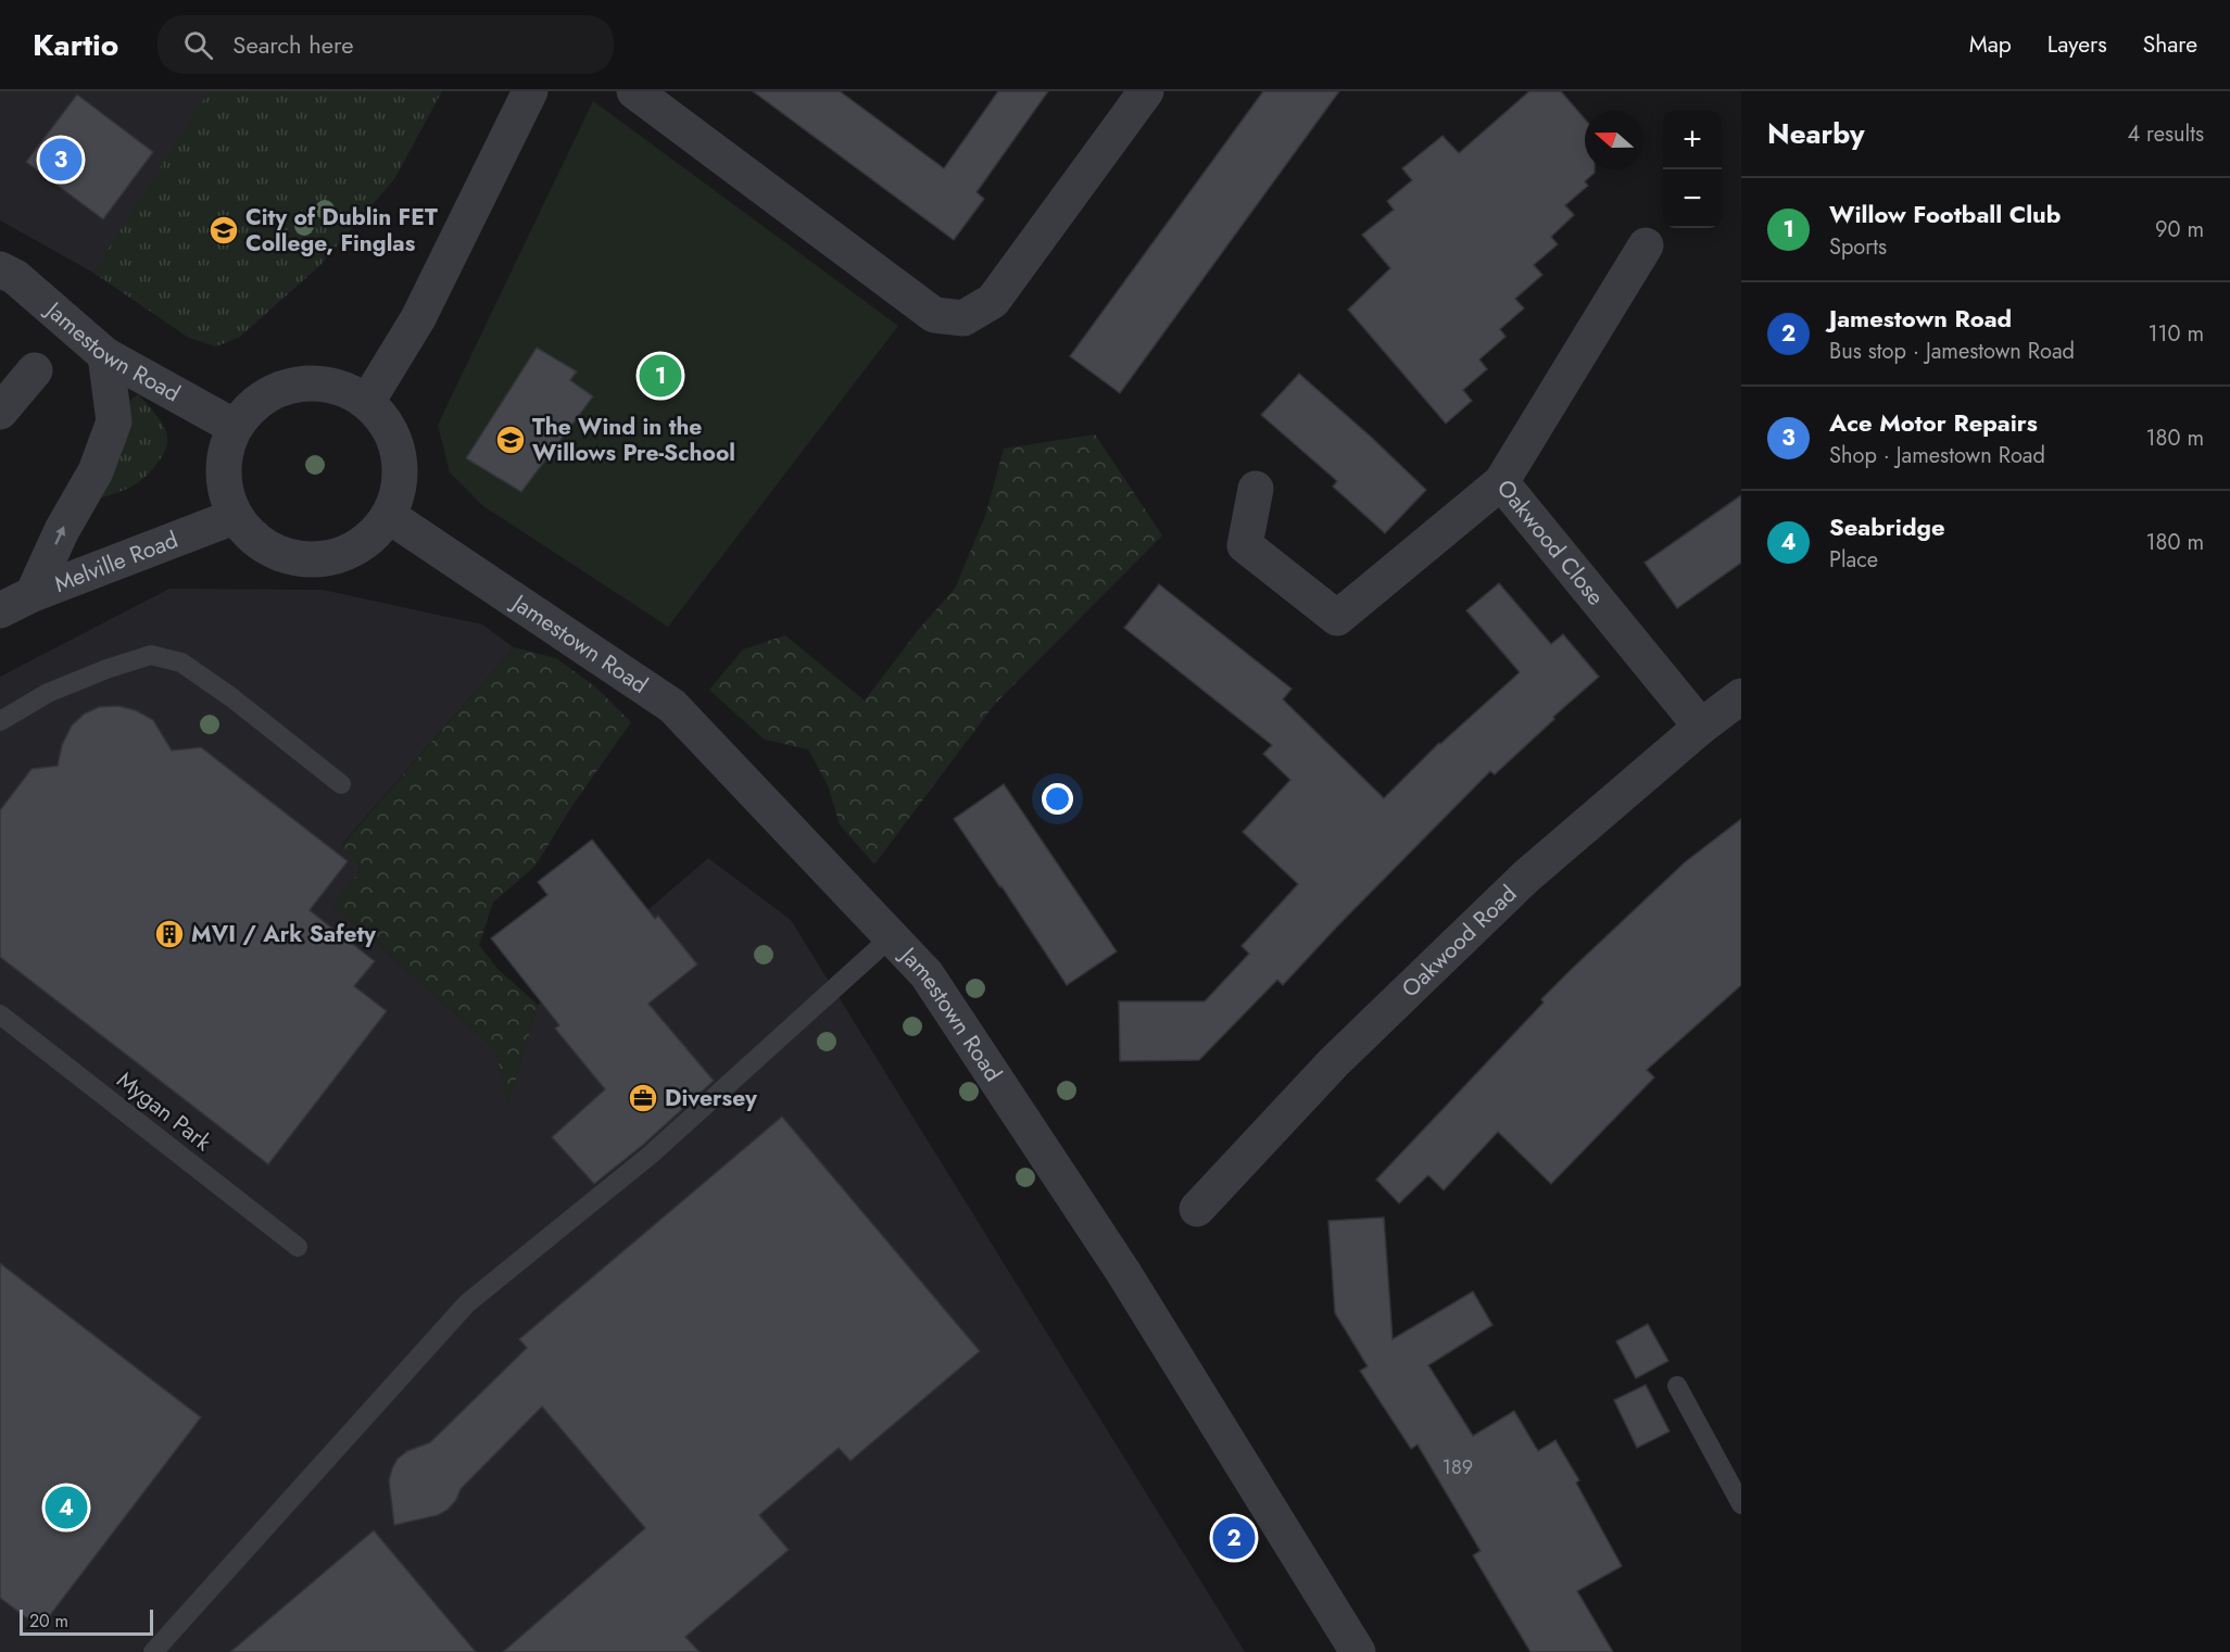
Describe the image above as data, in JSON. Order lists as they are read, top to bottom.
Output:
{
  "streets": {
    "street": [
      "Jamestown Road",
      "Oakwood Close",
      "Melville Road",
      "Oakwood Road"
    ],
    "lane": ["Mygan Park"]
  },
  "crossings": [
    ["Jamestown Road", "Melville Road"],
    ["Oakwood Close", "Oakwood Road"]
  ],
  "places": {
    "school or university": ["City of Dublin FET College, Finglas", "The Wind in the Willows Pre-School"],
    "building": ["MVI / Ark Safety"],
    "office": ["Diversey"]
  },
  "house_numbers": ["189"],
  "scale_bar": "20 m",
  "north": "left",
  "page": {
    "header": "Kartio",
    "search": "Search here",
    "nav": ["Map", "Layers", "Share"],
    "heading": ["Nearby", "4 results"],
    "map_buttons": ["+", "−"],
    "pins": [
      "3",
      "1",
      "4",
      "2"
    ],
    "list": [
      {
        "mark": "1",
        "name": "Willow Football Club",
        "note": "Sports",
        "value": "90 m"
      },
      {
        "mark": "2",
        "name": "Jamestown Road",
        "note": "Bus stop · Jamestown Road",
        "value": "110 m"
      },
      {
        "mark": "3",
        "name": "Ace Motor Repairs",
        "note": "Shop · Jamestown Road",
        "value": "180 m"
      },
      {
        "mark": "4",
        "name": "Seabridge",
        "note": "Place",
        "value": "180 m"
      }
    ],
    "scale": "20 m"
  }
}
